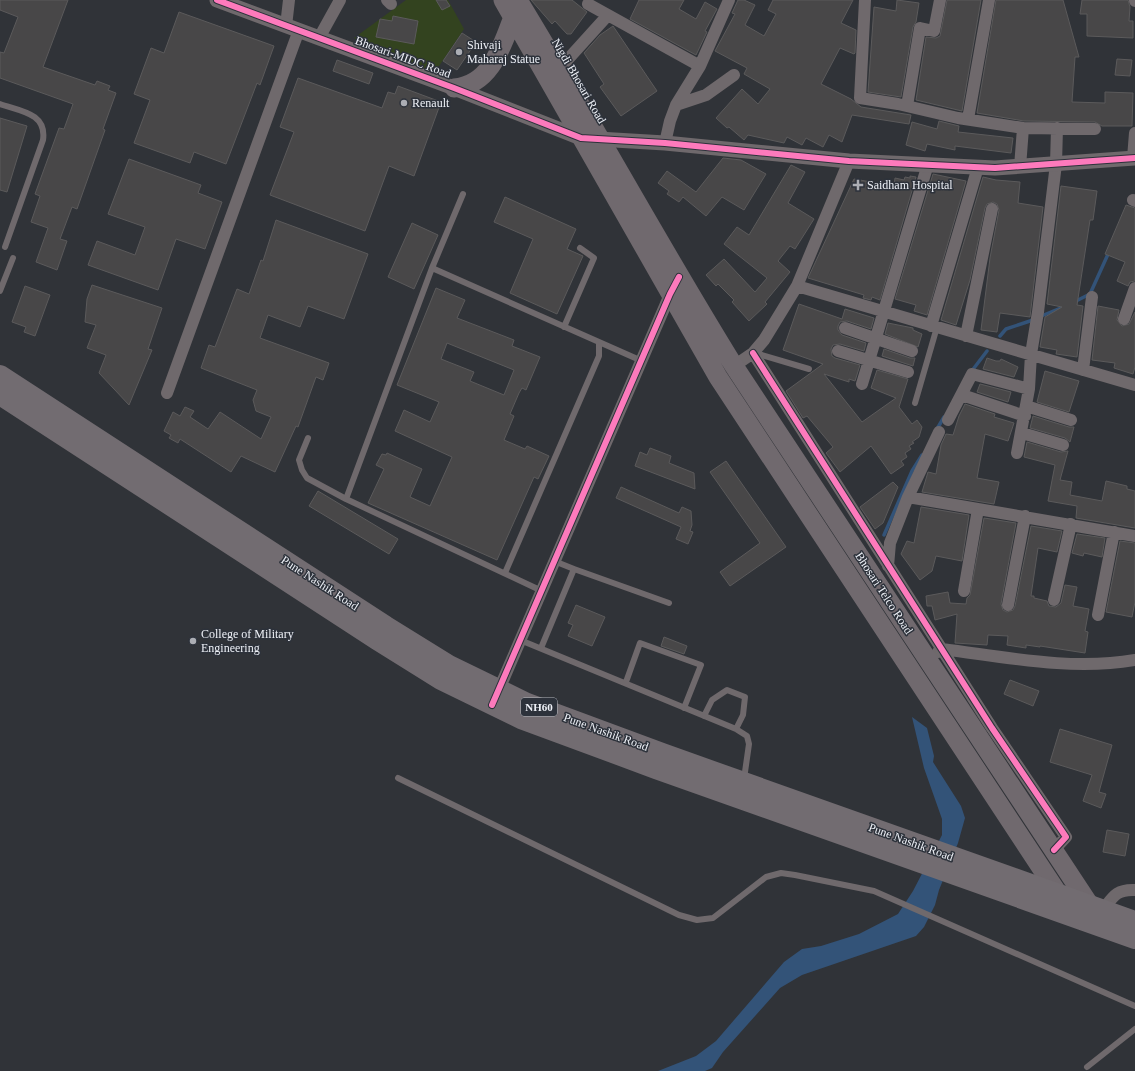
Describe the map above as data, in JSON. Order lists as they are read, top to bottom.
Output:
{
  "streets": {
    "highway": ["Pune Nashik Road", "NH60"],
    "main road": ["Nigdi Bhosari Road", "Bhosari Telco Road"],
    "street": ["Bhosari-MIDC Road"]
  },
  "crossings": [
    ["Bhosari-MIDC Road", "Nigdi Bhosari Road"],
    ["Nigdi Bhosari Road", "Bhosari Telco Road"],
    ["Pune Nashik Road", "Bhosari Telco Road"]
  ],
  "places": {
    "other": ["Shivaji Maharaj Statue", "Renault", "College of Military Engineering"],
    "health": ["Saidham Hospital"]
  }
}
